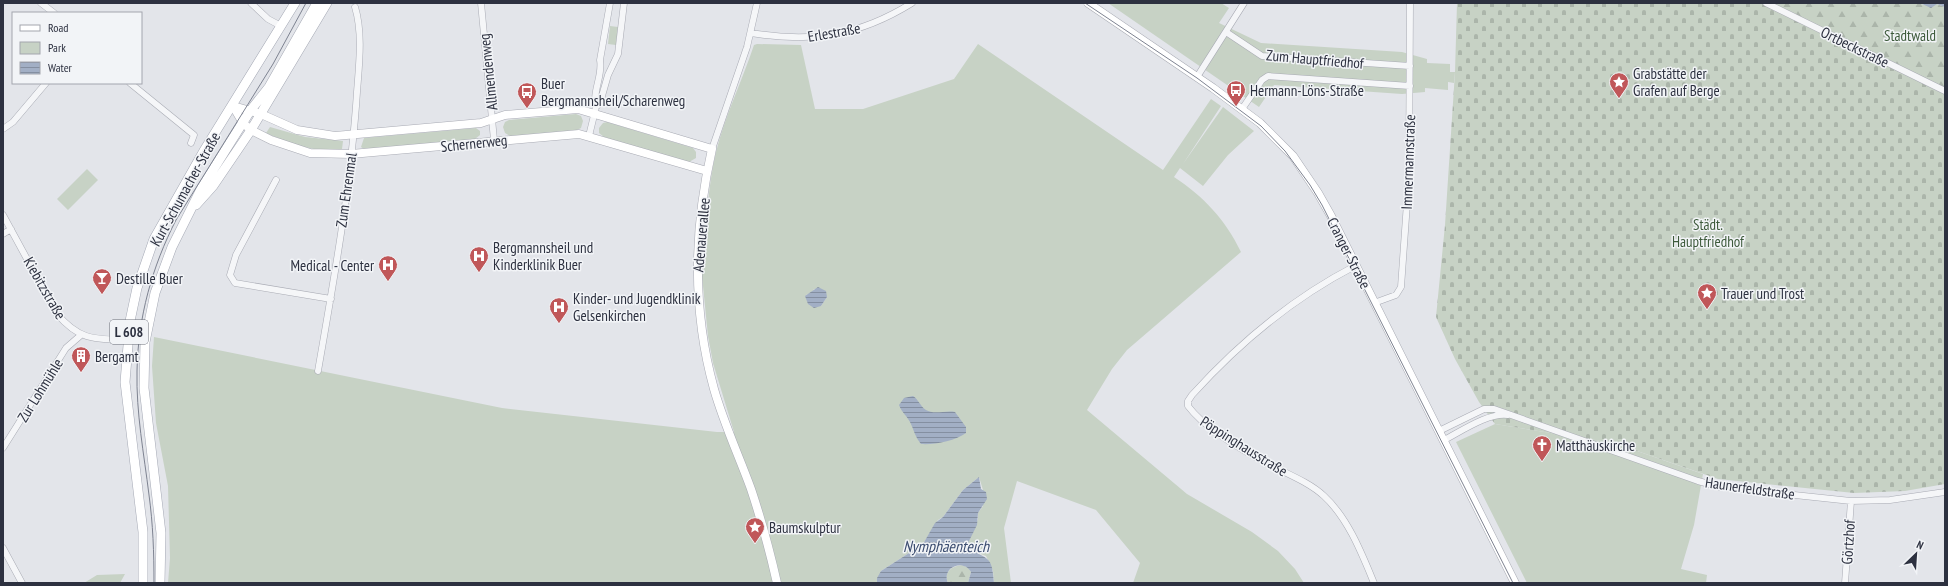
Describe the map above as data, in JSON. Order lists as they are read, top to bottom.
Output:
{
  "streets": {
    "main road": ["Kurt-Schumacher-Straße", "L 608"],
    "street": [
      "Erlestraße",
      "Ortbeckstraße",
      "Zum Hauptfriedhof",
      "Allmendenweg",
      "Schernerweg",
      "Immermannstraße",
      "Zum Ehrenmal",
      "Adenauerallee",
      "Cranger Straße",
      "Kiebitzstraße",
      "Zur Lohmühle",
      "Pöppinghausstraße",
      "Haunerfeldstraße",
      "Görtzhof"
    ]
  },
  "crossings": [
    ["Erlestraße", "Adenauerallee"],
    ["Zum Hauptfriedhof", "Immermannstraße"],
    ["Zum Hauptfriedhof", "Cranger Straße"],
    ["Allmendenweg", "Schernerweg"],
    ["Schernerweg", "Kurt-Schumacher-Straße"],
    ["Schernerweg", "Zum Ehrenmal"],
    ["Schernerweg", "Adenauerallee"],
    ["Immermannstraße", "Cranger Straße"],
    ["Kurt-Schumacher-Straße", "Kiebitzstraße"],
    ["Cranger Straße", "Pöppinghausstraße"],
    ["Cranger Straße", "Haunerfeldstraße"],
    ["Kiebitzstraße", "Zur Lohmühle"],
    ["Haunerfeldstraße", "Görtzhof"]
  ],
  "water": ["Nymphäenteich"],
  "parks": ["Stadtwald", "Städt. Hauptfriedhof"],
  "places": {
    "place": ["Grabstätte der Grafen auf Berge", "Trauer und Trost", "Baumskulptur"],
    "bus stop": ["Hermann-Löns-Straße", "Buer Bergmannsheil/Scharenweg"],
    "hospital": ["Bergmannsheil und Kinderklinik Buer", "Medical - Center", "Kinder- und Jugendklinik Gelsenkirchen"],
    "bar": ["Destille Buer"],
    "building": ["Bergamt"],
    "church": ["Matthäuskirche"]
  },
  "legend": ["Road", "Park", "Water"],
  "north": "top right"
}
